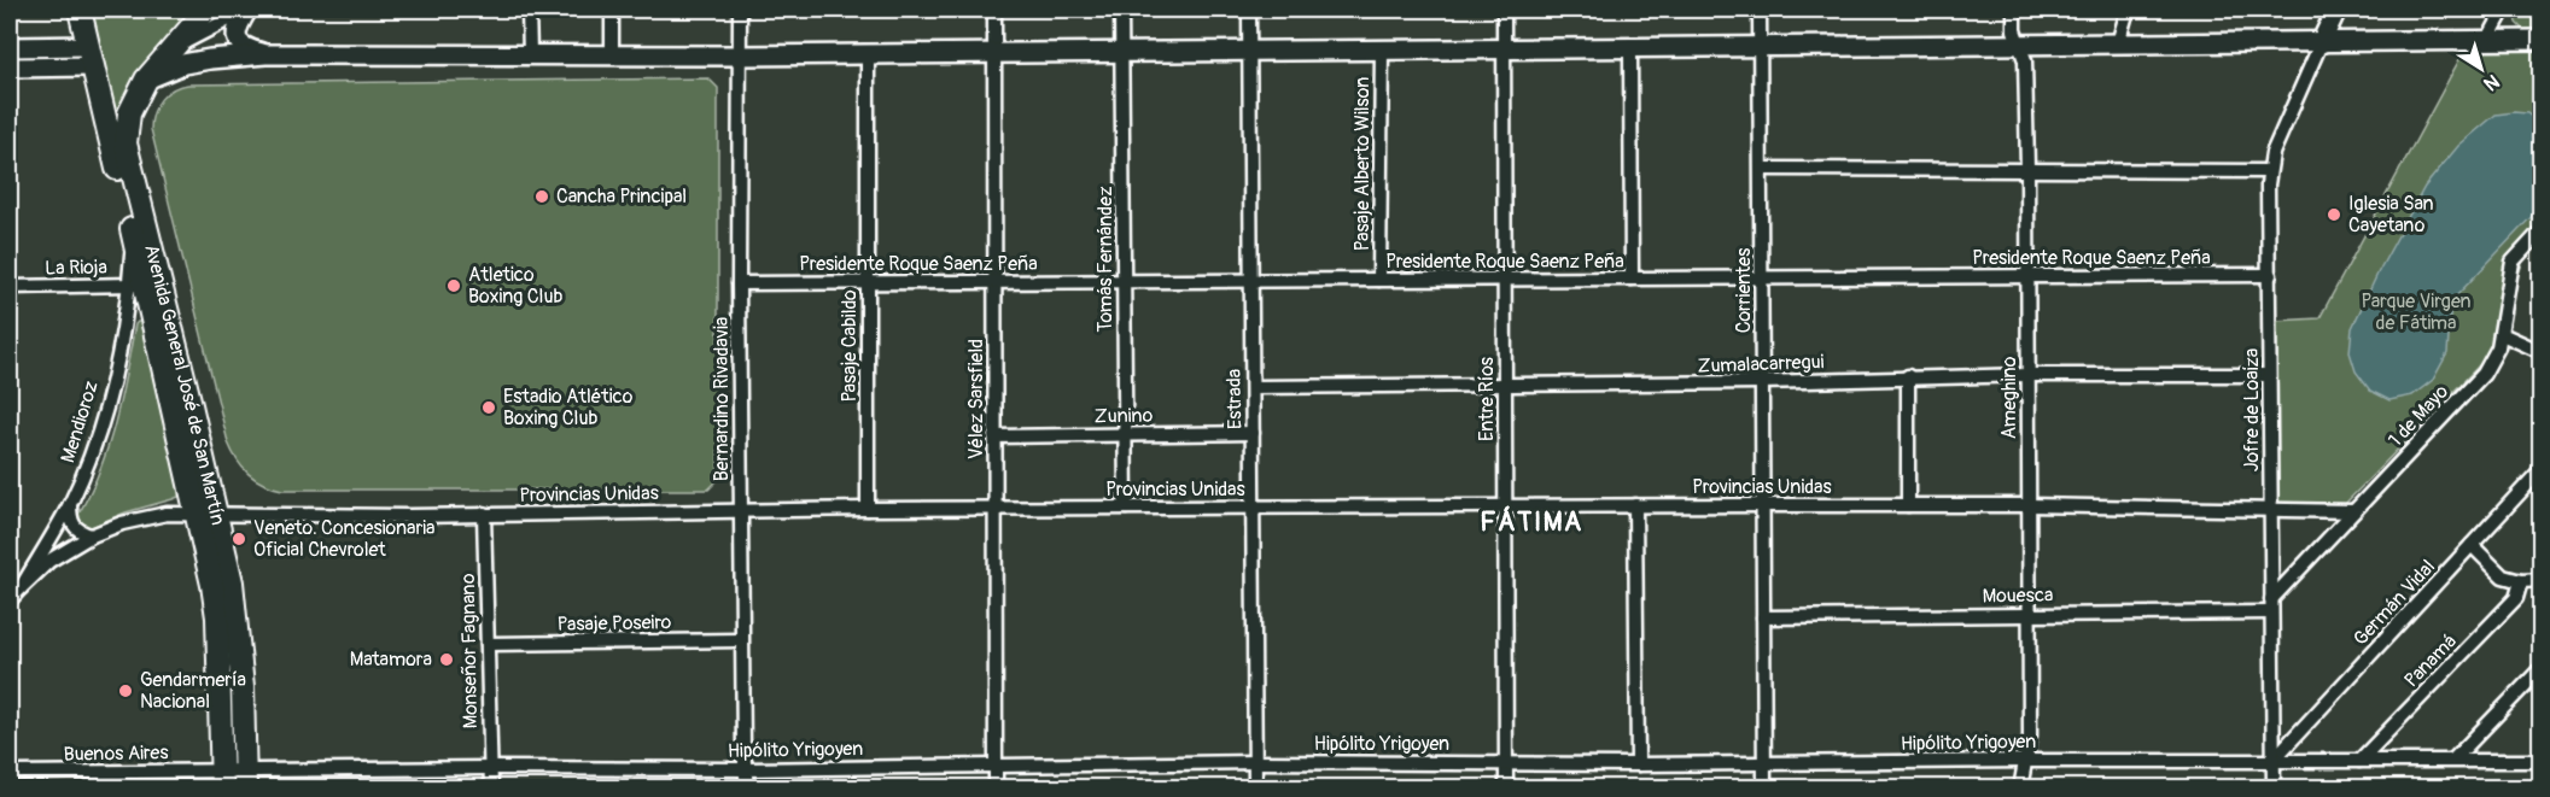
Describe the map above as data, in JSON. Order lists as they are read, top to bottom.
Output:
{
  "streets": {
    "main road": ["Avenida General José de San Martín"],
    "street": [
      "Pasaje Alberto Wilson",
      "Presidente Roque Saenz Peña",
      "Tomás Fernández",
      "La Rioja",
      "Corrientes",
      "Pasaje Cabildo",
      "Zumalacarregui",
      "Ameghino",
      "Bernardino Rivadavia",
      "Vélez Sarsfield",
      "Estrada",
      "Entre Ríos",
      "Jofre de Loaiza",
      "Zunino",
      "1 de Mayo",
      "Mendioroz",
      "Provincias Unidas",
      "Mouesca",
      "Germán Vidal",
      "Pasaje Poseiro",
      "Monseñor Fagnano",
      "Panamá",
      "Hipólito Yrigoyen",
      "Buenos Aires"
    ]
  },
  "crossings": [
    ["Pasaje Alberto Wilson", "Presidente Roque Saenz Peña"],
    ["Presidente Roque Saenz Peña", "Tomás Fernández"],
    ["Presidente Roque Saenz Peña", "Corrientes"],
    ["Presidente Roque Saenz Peña", "Pasaje Cabildo"],
    ["Presidente Roque Saenz Peña", "Ameghino"],
    ["Presidente Roque Saenz Peña", "Bernardino Rivadavia"],
    ["Presidente Roque Saenz Peña", "Vélez Sarsfield"],
    ["Presidente Roque Saenz Peña", "Estrada"],
    ["Presidente Roque Saenz Peña", "Entre Ríos"],
    ["Presidente Roque Saenz Peña", "Jofre de Loaiza"],
    ["Tomás Fernández", "Zunino"],
    ["Tomás Fernández", "Provincias Unidas"],
    ["La Rioja", "Avenida General José de San Martín"],
    ["La Rioja", "Mendioroz"],
    ["Corrientes", "Zumalacarregui"],
    ["Corrientes", "Provincias Unidas"],
    ["Corrientes", "Mouesca"],
    ["Corrientes", "Hipólito Yrigoyen"],
    ["Pasaje Cabildo", "Provincias Unidas"],
    ["Zumalacarregui", "Ameghino"],
    ["Zumalacarregui", "Estrada"],
    ["Zumalacarregui", "Entre Ríos"],
    ["Zumalacarregui", "Jofre de Loaiza"],
    ["Avenida General José de San Martín", "Mendioroz"],
    ["Avenida General José de San Martín", "Provincias Unidas"],
    ["Avenida General José de San Martín", "Hipólito Yrigoyen"],
    ["Avenida General José de San Martín", "Buenos Aires"],
    ["Ameghino", "Provincias Unidas"],
    ["Ameghino", "Mouesca"],
    ["Ameghino", "Hipólito Yrigoyen"],
    ["Bernardino Rivadavia", "Provincias Unidas"],
    ["Bernardino Rivadavia", "Pasaje Poseiro"],
    ["Bernardino Rivadavia", "Hipólito Yrigoyen"],
    ["Vélez Sarsfield", "Zunino"],
    ["Vélez Sarsfield", "Provincias Unidas"],
    ["Vélez Sarsfield", "Hipólito Yrigoyen"],
    ["Estrada", "Zunino"],
    ["Estrada", "Provincias Unidas"],
    ["Estrada", "Hipólito Yrigoyen"],
    ["Entre Ríos", "Provincias Unidas"],
    ["Entre Ríos", "Hipólito Yrigoyen"],
    ["Jofre de Loaiza", "1 de Mayo"],
    ["Jofre de Loaiza", "Provincias Unidas"],
    ["Jofre de Loaiza", "Mouesca"],
    ["Jofre de Loaiza", "Germán Vidal"],
    ["Jofre de Loaiza", "Hipólito Yrigoyen"],
    ["1 de Mayo", "Provincias Unidas"],
    ["1 de Mayo", "Mouesca"],
    ["Mendioroz", "Provincias Unidas"],
    ["Provincias Unidas", "Monseñor Fagnano"],
    ["Germán Vidal", "Hipólito Yrigoyen"],
    ["Pasaje Poseiro", "Monseñor Fagnano"],
    ["Monseñor Fagnano", "Hipólito Yrigoyen"],
    ["Panamá", "Hipólito Yrigoyen"],
    ["Hipólito Yrigoyen", "Buenos Aires"]
  ],
  "districts": ["FÁTIMA"],
  "parks": ["Parque Virgen de Fátima"],
  "places": [
    "Cancha Principal",
    "Iglesia San Cayetano",
    "Atletico Boxing Club",
    "Estadio Atlético Boxing Club",
    "Veneto. Concesionaria Oficial Chevrolet",
    "Matamora",
    "Gendarmería Nacional"
  ],
  "north": "bottom right"
}
